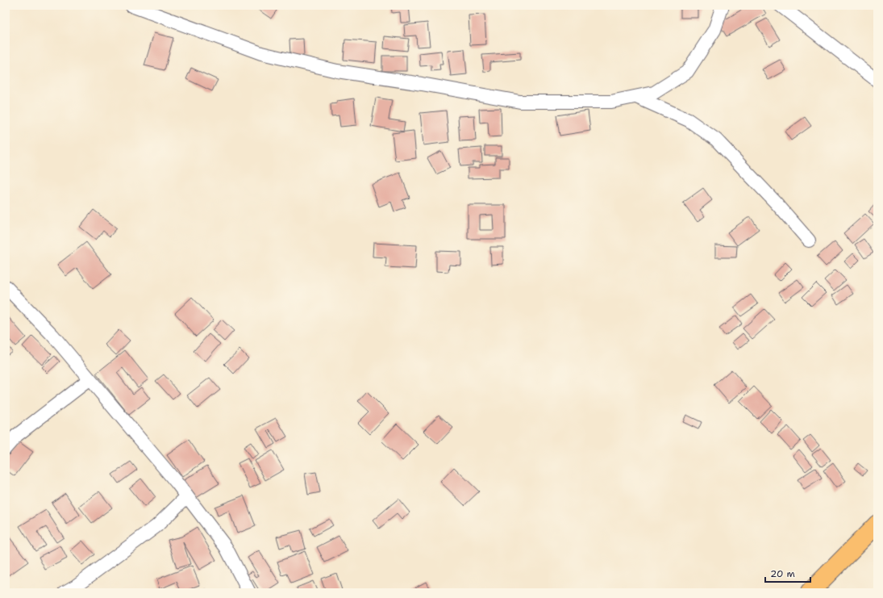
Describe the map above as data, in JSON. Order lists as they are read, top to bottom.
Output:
{
  "scale_bar": "20 m"
}
